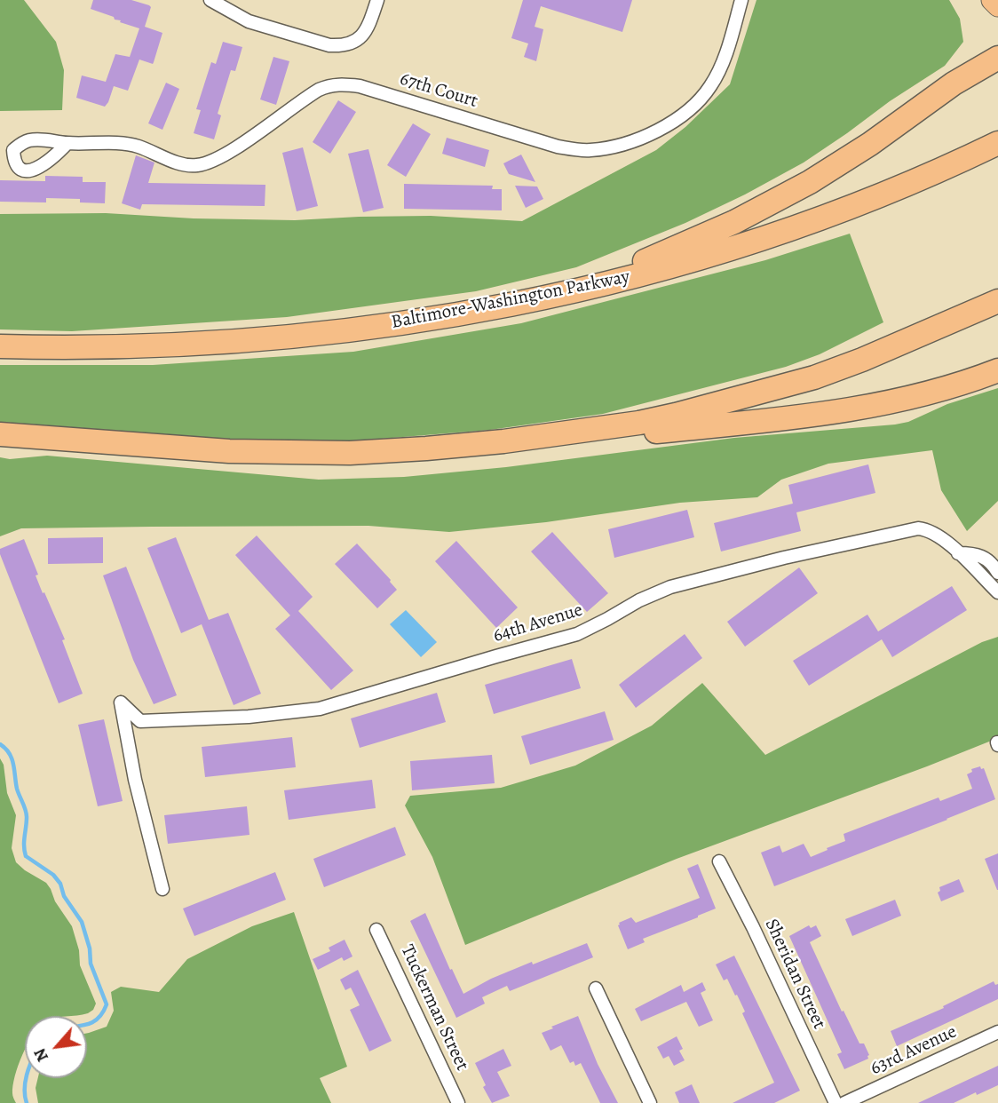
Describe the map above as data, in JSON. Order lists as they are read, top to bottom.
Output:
{
  "streets": {
    "highway": ["Baltimore-Washington Parkway"],
    "street": [
      "67th Court",
      "64th Avenue",
      "Sheridan Street",
      "Tuckerman Street",
      "63rd Avenue"
    ]
  },
  "north": "bottom left"
}
